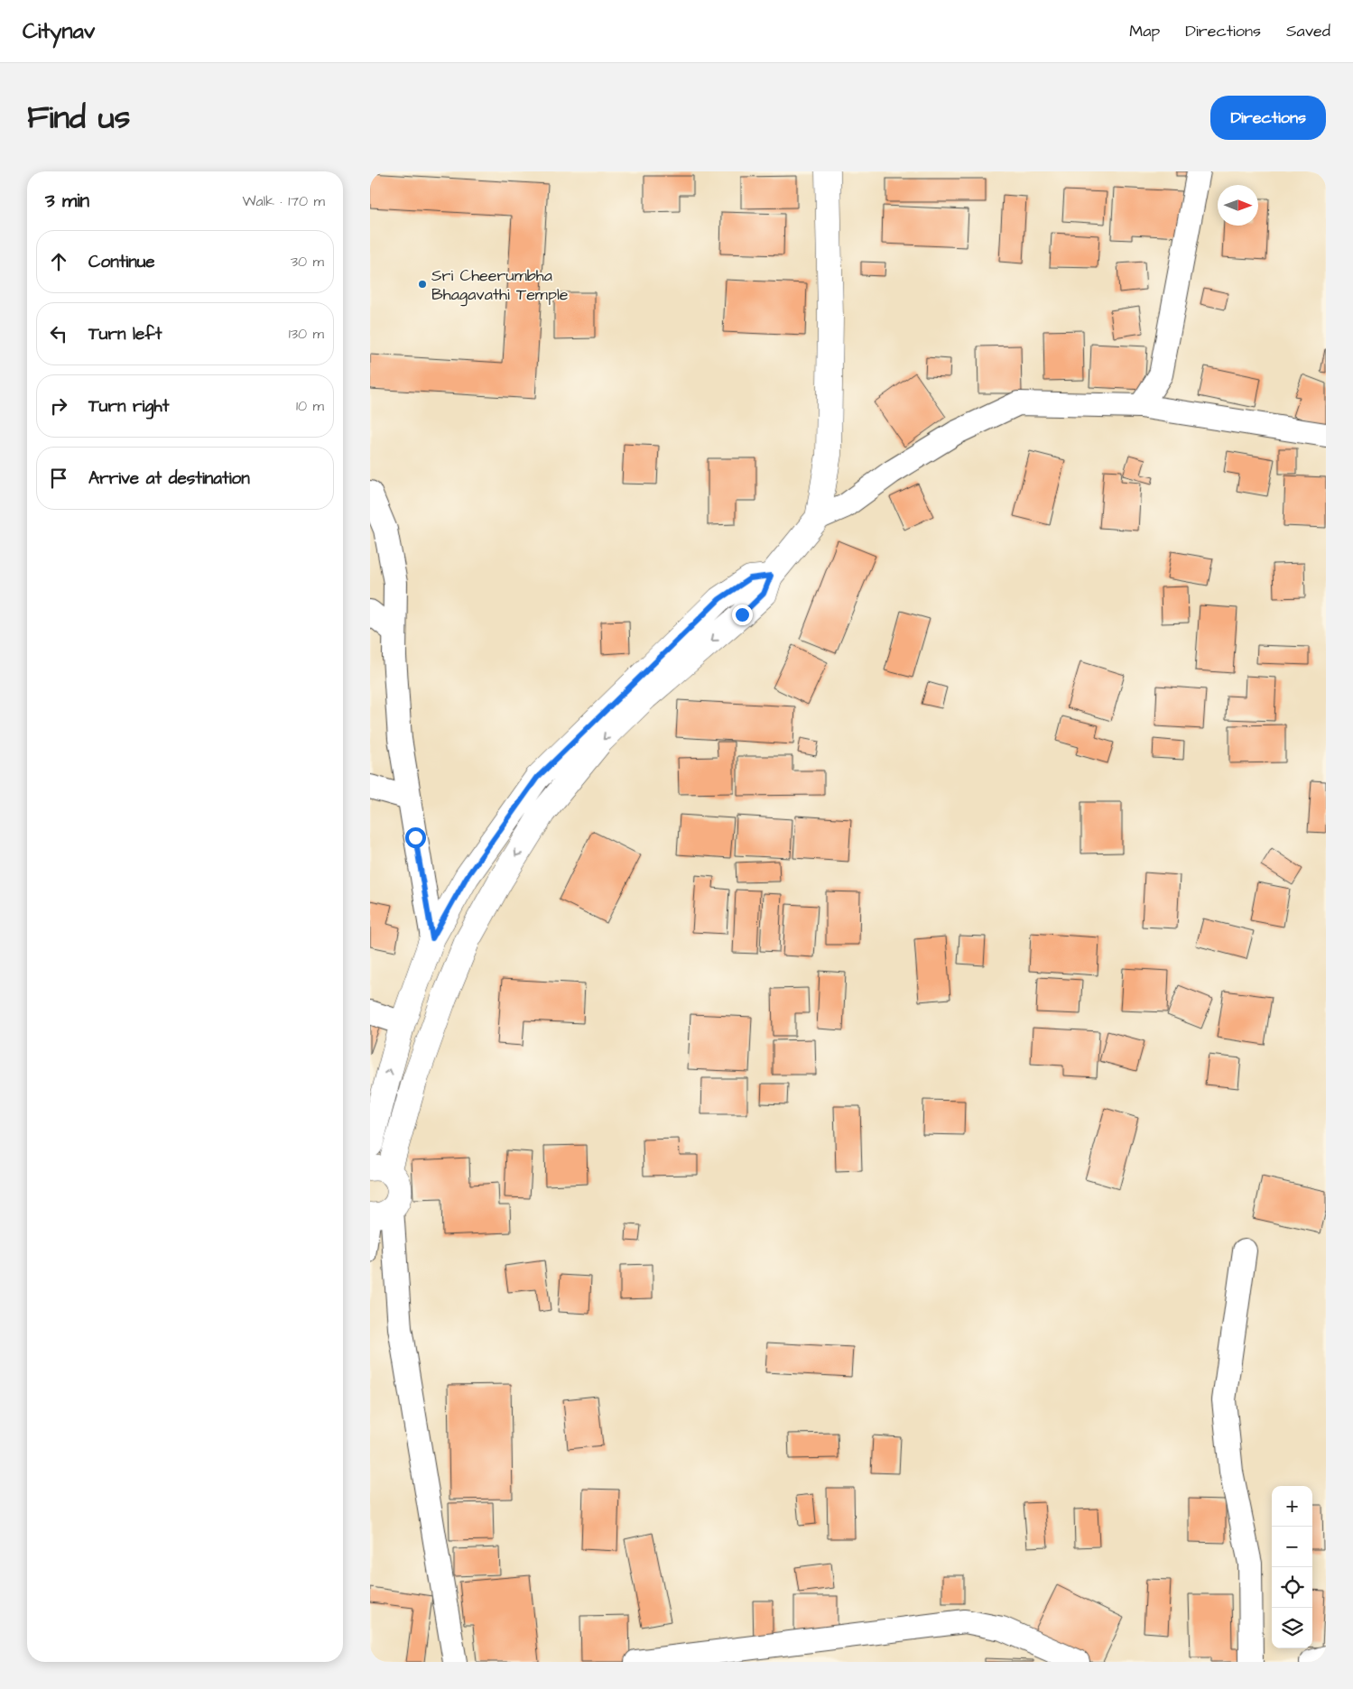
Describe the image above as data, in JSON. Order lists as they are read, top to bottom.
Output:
{
  "places": ["Sri Cheerumbha Bhagavathi Temple"],
  "north": "right",
  "page": {
    "header": "Citynav",
    "nav": ["Map", "Directions", "Saved"],
    "title": "Find us",
    "buttons": "Directions",
    "heading": ["3 min", "Walk · 170 m"],
    "list": [
      ["Continue", "30 m"],
      ["Turn left", "130 m"],
      ["Turn right", "10 m"],
      "Arrive at destination"
    ],
    "map_buttons": ["+", "−"]
  }
}
